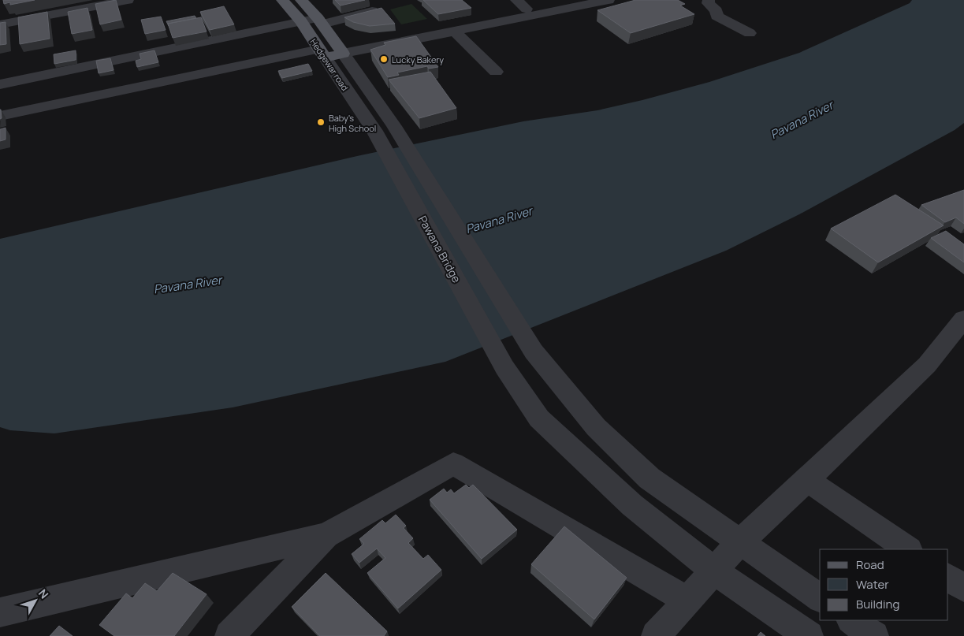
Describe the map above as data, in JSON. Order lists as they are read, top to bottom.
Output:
{
  "streets": {
    "main road": ["Hedgewar road"],
    "street": ["Pawana Bridge"]
  },
  "crossings": [
    ["Hedgewar road", "Pawana Bridge"]
  ],
  "water": ["Pavana River"],
  "places": ["Lucky Bakery", "Baby's High School"],
  "legend": ["Road", "Water", "Building"],
  "north": "top right"
}
